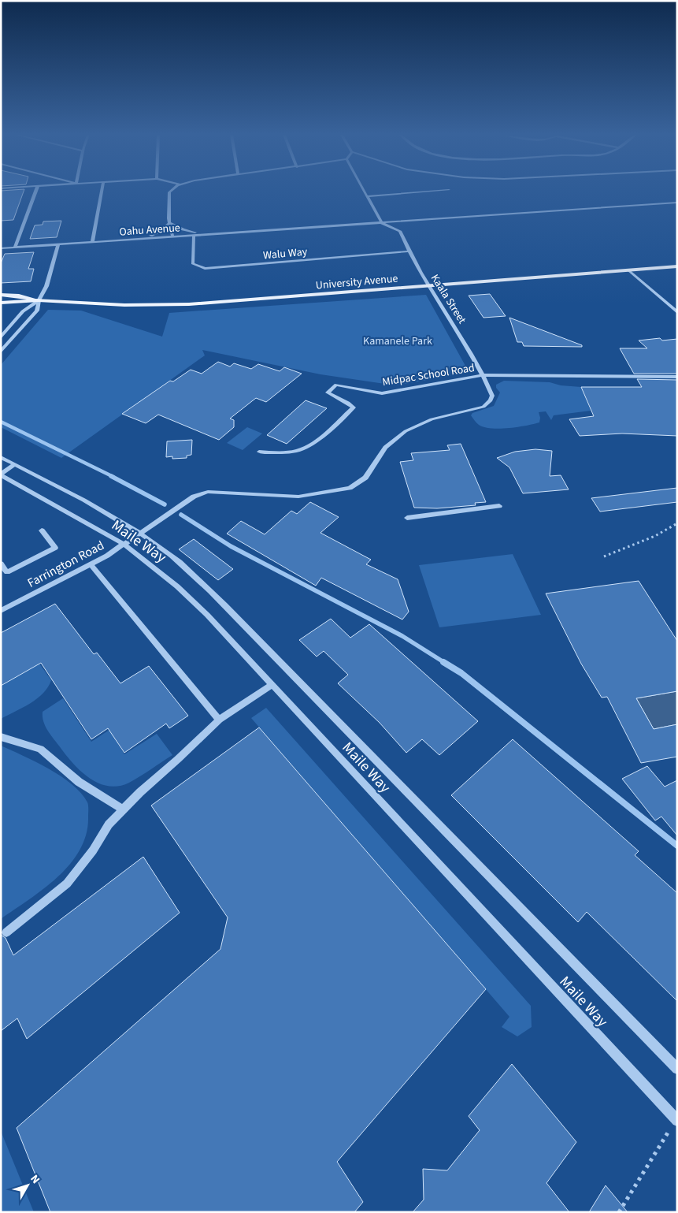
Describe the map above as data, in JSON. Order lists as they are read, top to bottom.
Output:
{
  "streets": {
    "main road": ["University Avenue"],
    "street": [
      "Oahu Avenue",
      "Walu Way",
      "Kaala Street",
      "Midpac School Road",
      "Maile Way",
      "Farrington Road"
    ]
  },
  "crossings": [
    ["Oahu Avenue", "Walu Way"],
    ["Walu Way", "Kaala Street"],
    ["University Avenue", "Kaala Street"],
    ["Kaala Street", "Midpac School Road"],
    ["Kaala Street", "Maile Way"],
    ["Kaala Street", "Farrington Road"],
    ["Maile Way", "Farrington Road"]
  ],
  "parks": ["Kamanele Park"],
  "north": "top right"
}
